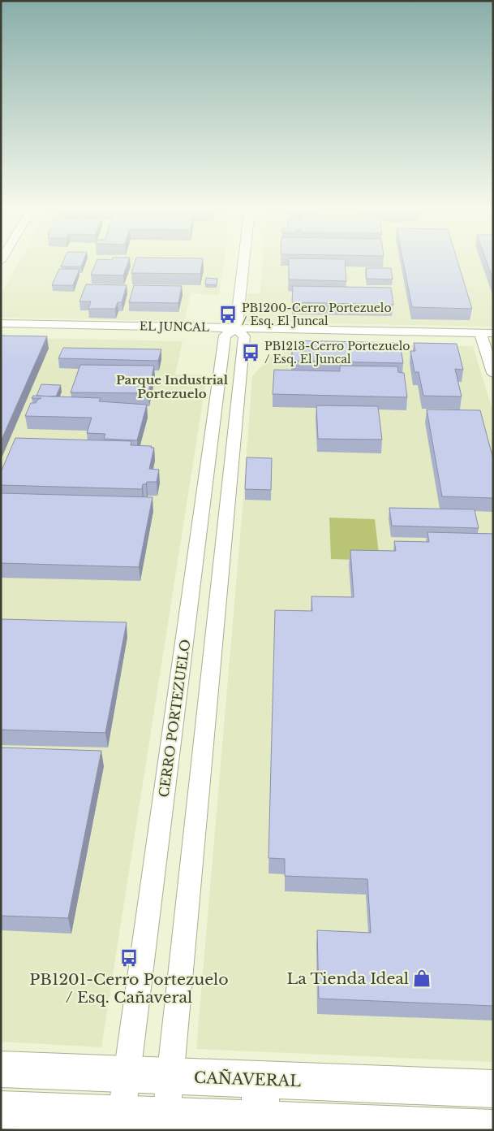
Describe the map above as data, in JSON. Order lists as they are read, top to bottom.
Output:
{
  "streets": {
    "street": ["EL JUNCAL", "CERRO PORTEZUELO", "CAÑAVERAL"]
  },
  "crossings": [
    ["EL JUNCAL", "CERRO PORTEZUELO"],
    ["CERRO PORTEZUELO", "CAÑAVERAL"]
  ],
  "districts": ["Parque Industrial Portezuelo"],
  "places": {
    "bus stop": ["PB1200-Cerro Portezuelo / Esq. El Juncal", "PB1213-Cerro Portezuelo / Esq. El Juncal", "PB1201-Cerro Portezuelo / Esq. Cañaveral"],
    "shop": ["La Tienda Ideal"]
  }
}
